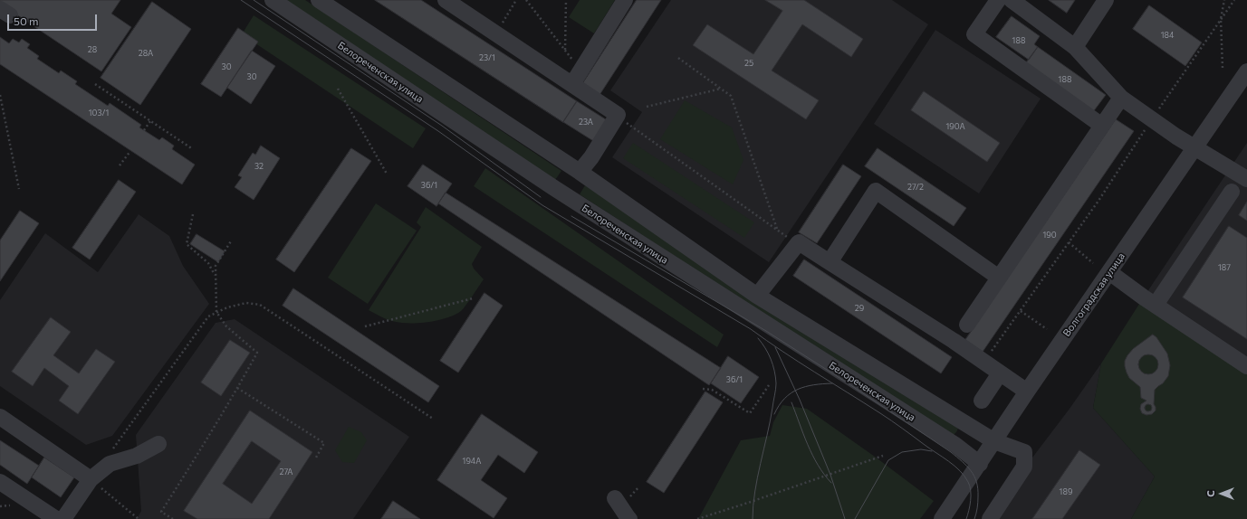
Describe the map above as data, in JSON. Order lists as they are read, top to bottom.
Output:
{
  "streets": {
    "street": ["Белореченская улица", "Волгоградская улица"]
  },
  "crossings": [
    ["Белореченская улица", "Волгоградская улица"]
  ],
  "house_numbers": [
    "184",
    "188",
    "28",
    "28А",
    "23/1",
    "25",
    "30",
    "30",
    "188",
    "103/1",
    "23А",
    "190А",
    "32",
    "36/1",
    "27/2",
    "190",
    "187",
    "29",
    "36/1",
    "194А",
    "27А",
    "189"
  ],
  "scale_bar": "50 m",
  "north": "left"
}
